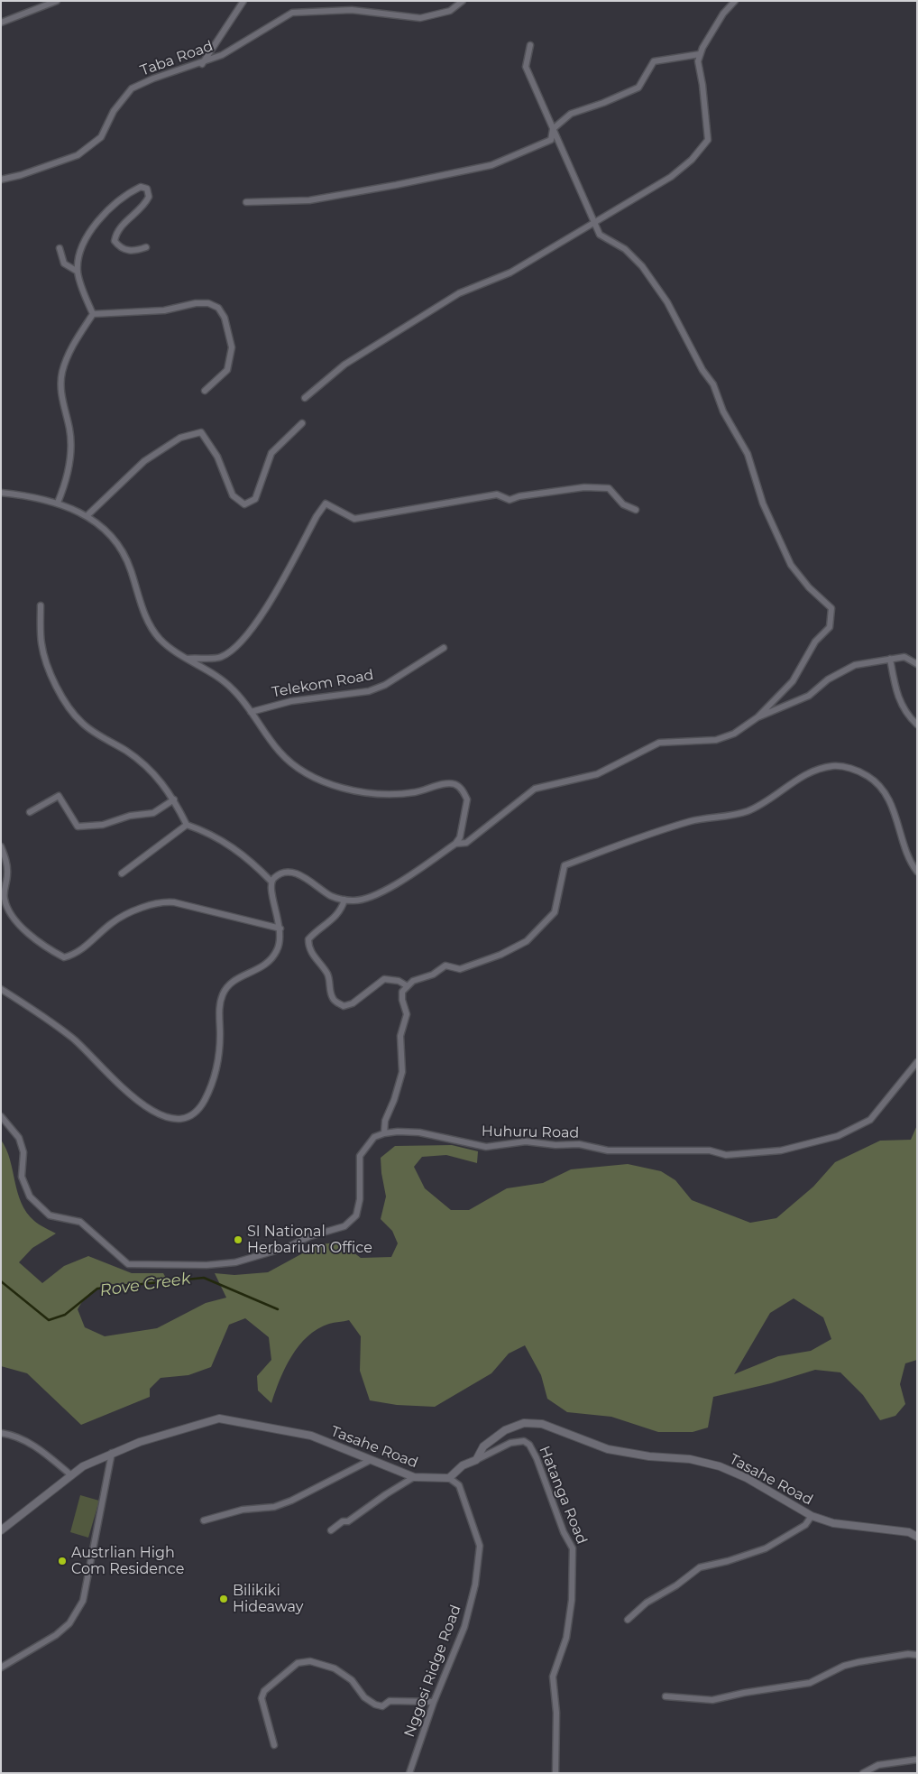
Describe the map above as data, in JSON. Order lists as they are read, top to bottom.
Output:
{
  "streets": {
    "street": [
      "Taba Road",
      "Telekom Road",
      "Huhuru Road",
      "Tasahe Road",
      "Hatanga Road",
      "Nggosi Ridge Road"
    ]
  },
  "crossings": [
    ["Tasahe Road", "Hatanga Road"],
    ["Tasahe Road", "Nggosi Ridge Road"]
  ],
  "water": ["Rove Creek"],
  "places": ["SI National Herbarium Office", "Austrlian High Com Residence", "Bilikiki Hideaway"]
}
